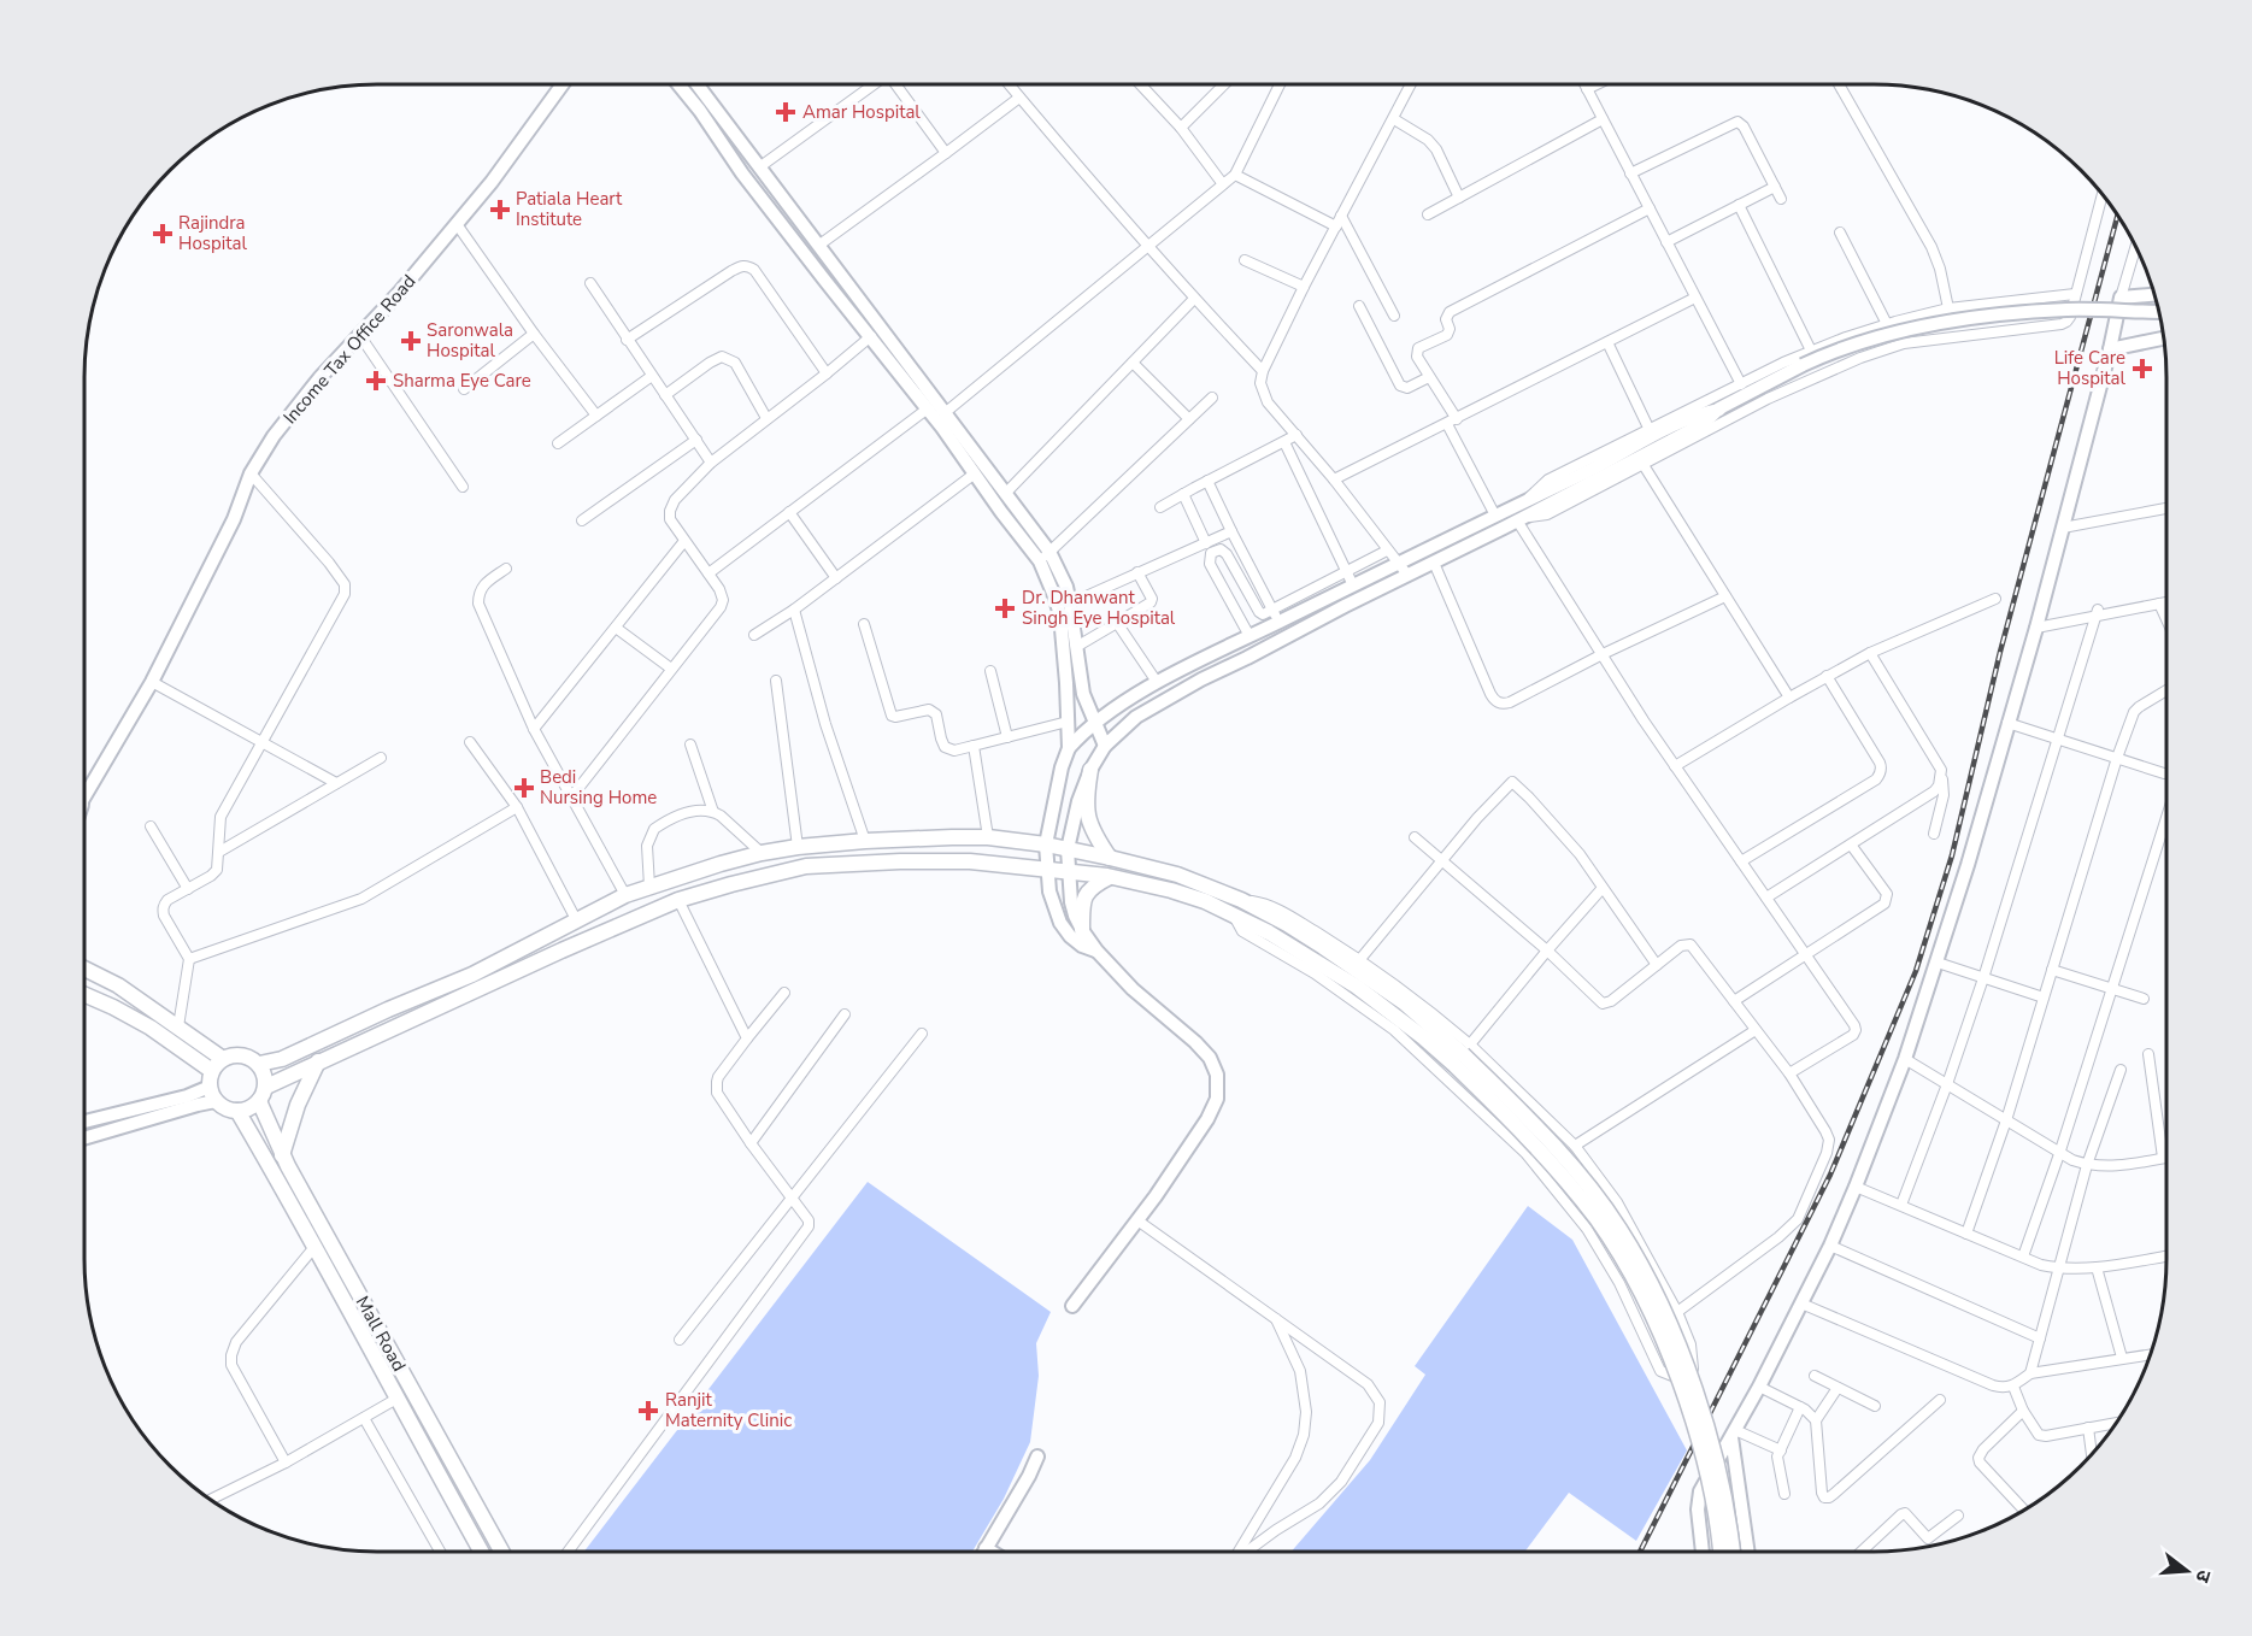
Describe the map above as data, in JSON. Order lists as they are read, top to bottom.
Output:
{
  "streets": {
    "main road": ["Income Tax Office Road", "Mall Road"]
  },
  "places": {
    "health": [
      "Amar Hospital",
      "Patiala Heart Institute",
      "Rajindra Hospital",
      "Saronwala Hospital",
      "Life Care Hospital",
      "Sharma Eye Care",
      "Dr. Dhanwant Singh Eye Hospital",
      "Bedi Nursing Home",
      "Ranjit Maternity Clinic"
    ]
  },
  "north": "right"
}
